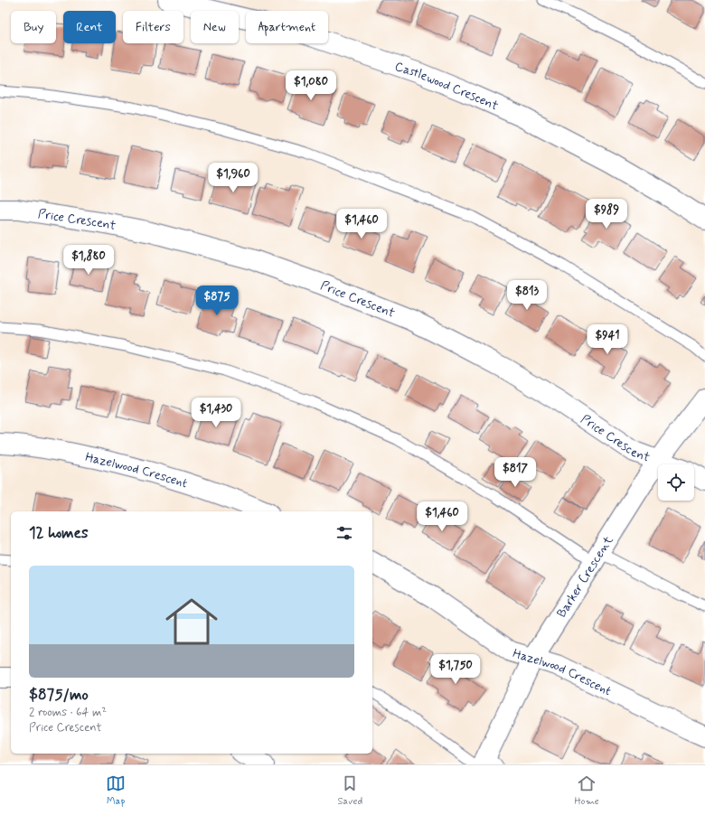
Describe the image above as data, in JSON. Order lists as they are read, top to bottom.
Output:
{
  "streets": {
    "street": [
      "Castlewood Crescent",
      "Price Crescent",
      "Hazelwood Crescent",
      "Barker Crescent"
    ]
  },
  "crossings": [
    ["Price Crescent", "Barker Crescent"],
    ["Hazelwood Crescent", "Barker Crescent"]
  ],
  "page": {
    "chip": [
      "Buy",
      "Rent",
      "Filters",
      "New",
      "Apartment"
    ],
    "price": [
      "$1,080",
      "$1,960",
      "$989",
      "$1,460",
      "$1,880",
      "$813",
      "$875",
      "$941",
      "$1,430",
      "$817",
      "$1,460",
      "$1,750"
    ],
    "heading": "12 homes",
    "list": [
      {
        "name": "$875/mo",
        "note": "2 rooms · 64 m² · Price Crescent"
      }
    ],
    "tabs": ["Map", "Saved", "Home"]
  }
}
